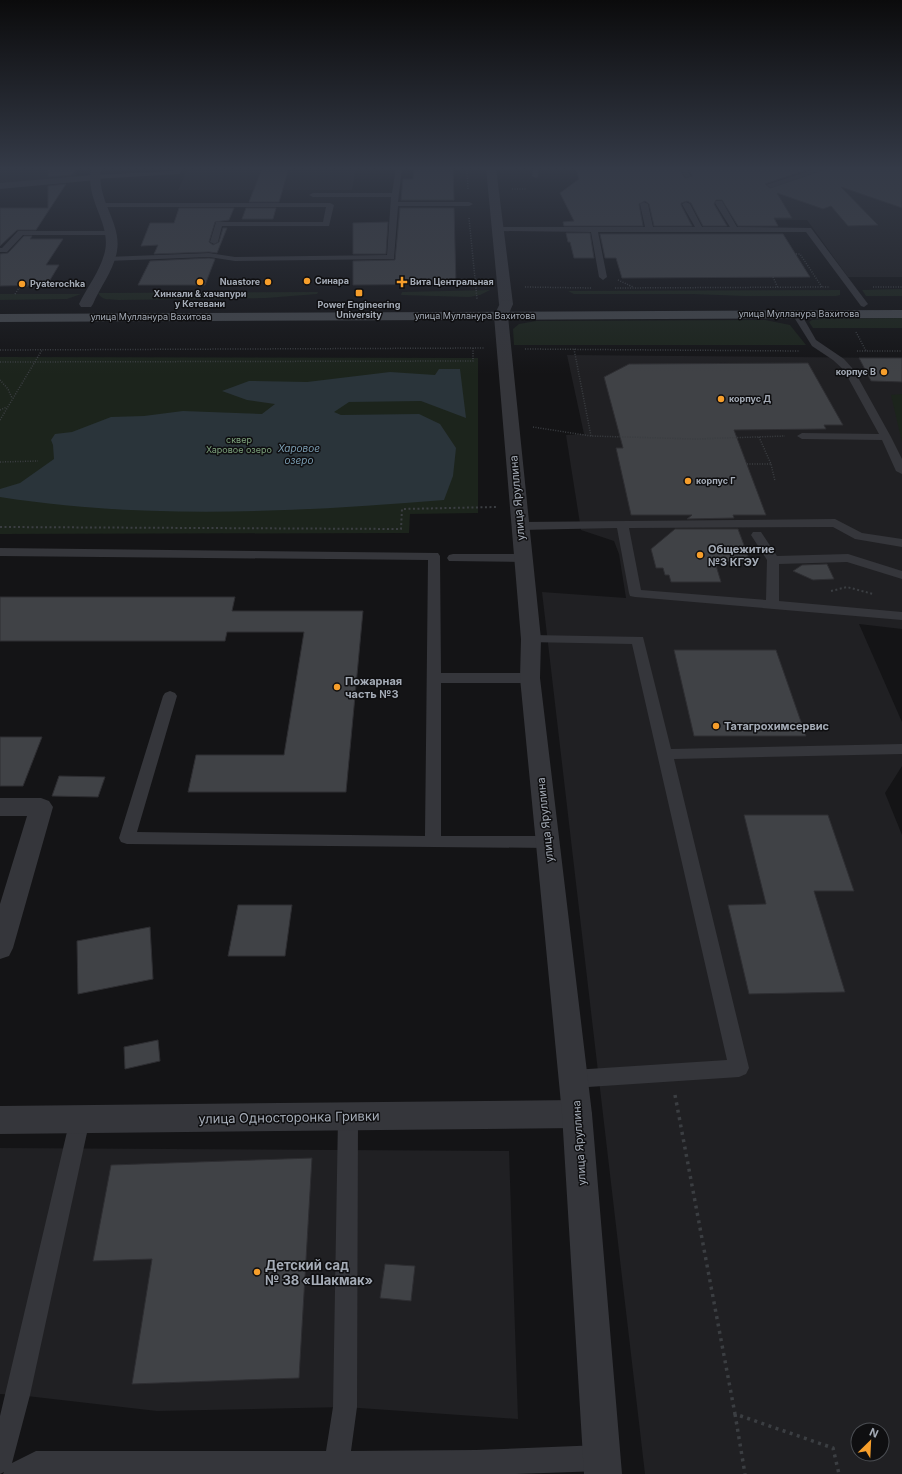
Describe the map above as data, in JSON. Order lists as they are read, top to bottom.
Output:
{
  "streets": {
    "main road": ["улица Мулланура Вахитова"],
    "street": ["улица Яруллина", "улица Односторонка Гривки"]
  },
  "crossings": [
    ["улица Мулланура Вахитова", "улица Яруллина"],
    ["улица Яруллина", "улица Односторонка Гривки"]
  ],
  "water": ["Харовое озеро"],
  "parks": ["сквер Харовое озеро"],
  "places": {
    "other": [
      "Синара",
      "Хинкали & хачапури у Кетевани",
      "Nuastore",
      "Pyaterochka",
      "корпус В",
      "корпус Д",
      "корпус Г",
      "Общежитие №3 КГЭУ",
      "Пожарная часть №3",
      "Татагрохимсервис",
      "Детский сад № 38 «Шакмак»"
    ],
    "health": ["Вита Центральная"],
    "transit": ["Power Engineering University"]
  },
  "north": "top right"
}
